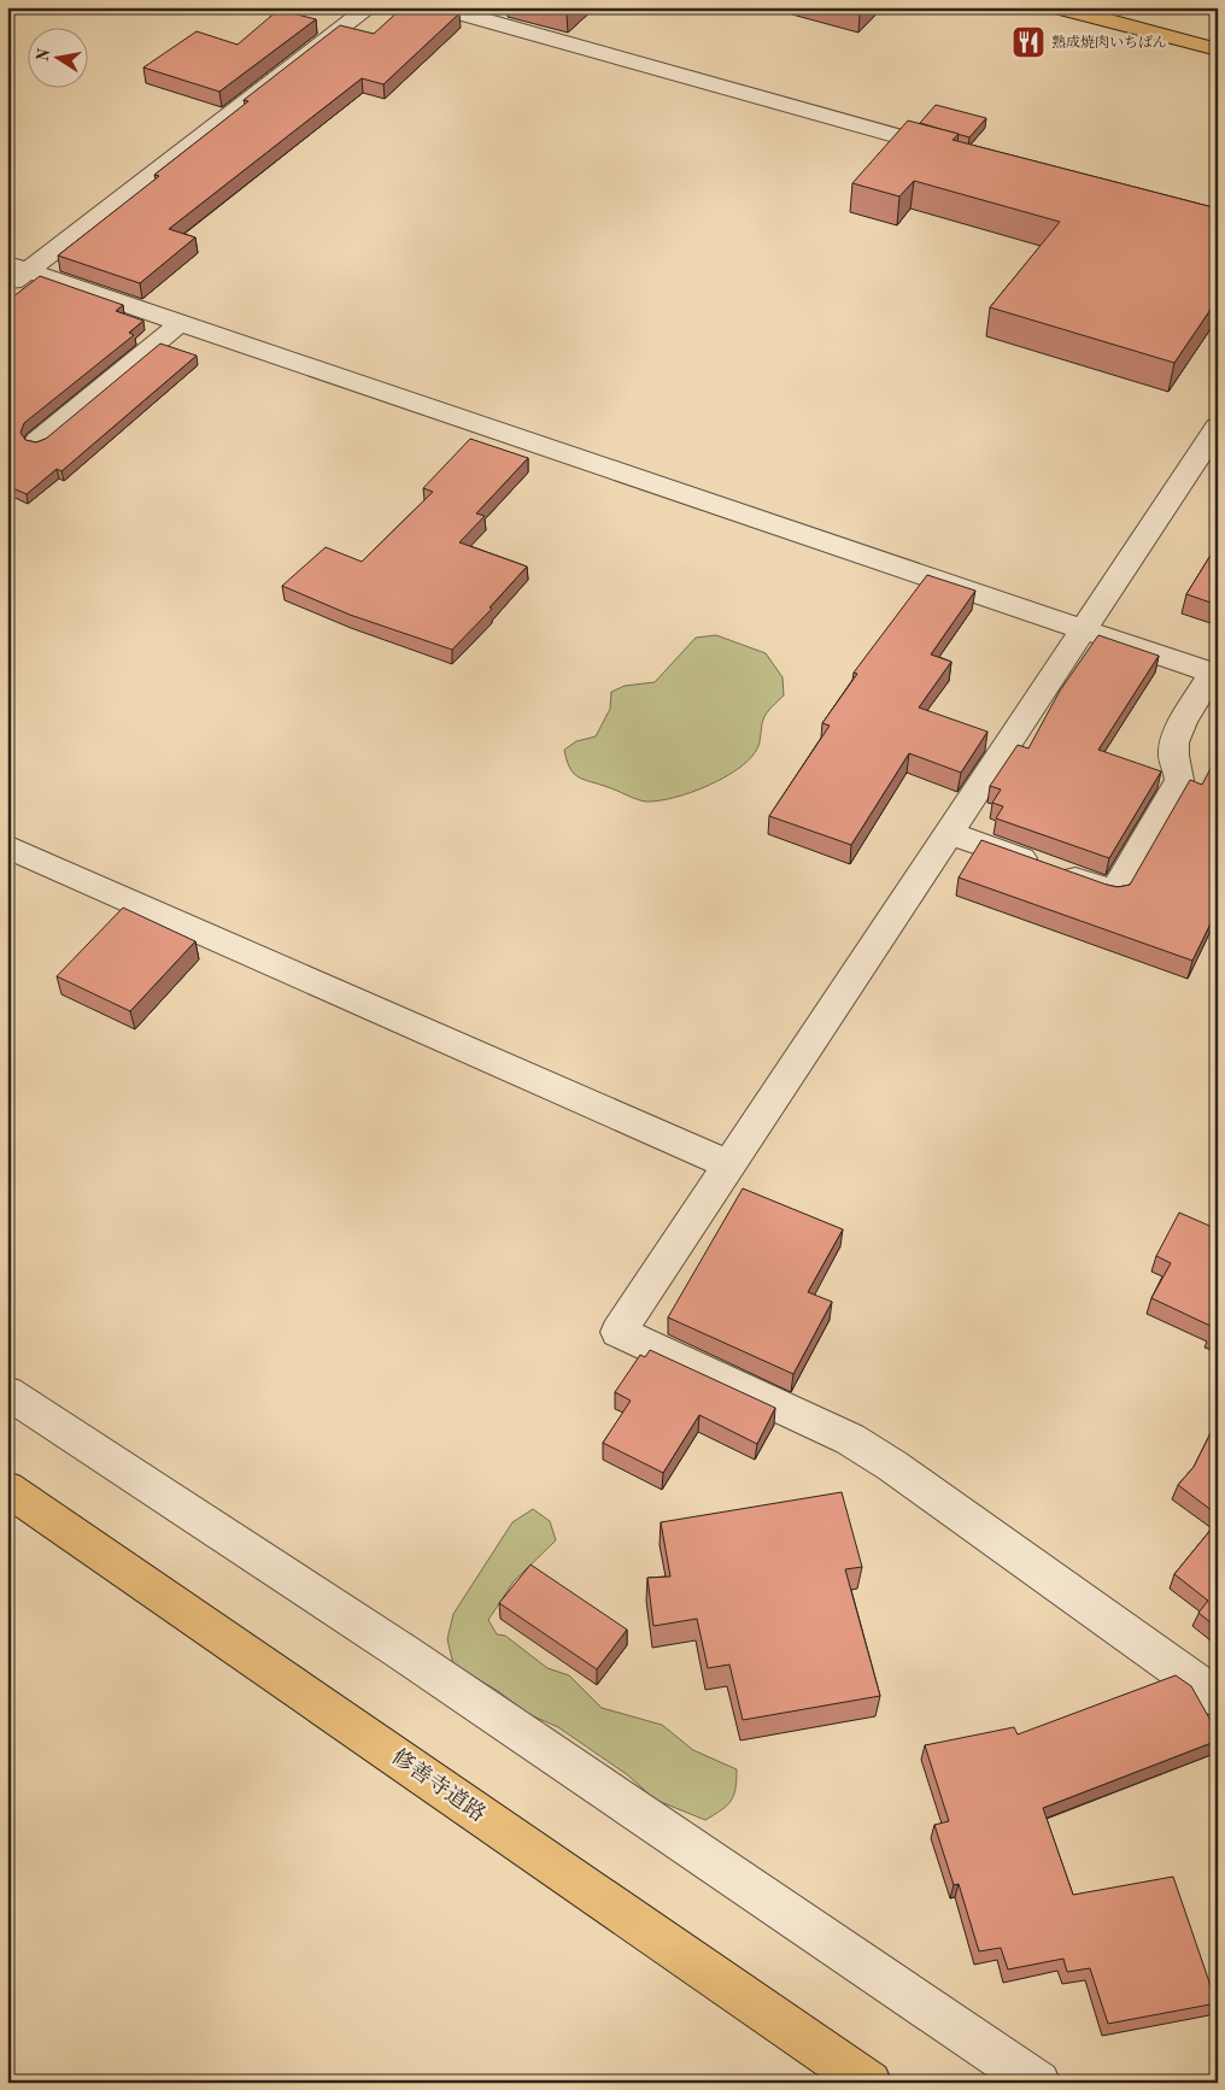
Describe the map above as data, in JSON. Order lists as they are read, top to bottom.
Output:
{
  "streets": {
    "highway": ["修善寺道路"]
  },
  "places": {
    "restaurant": ["熟成焼肉いちばん"]
  },
  "north": "left"
}
